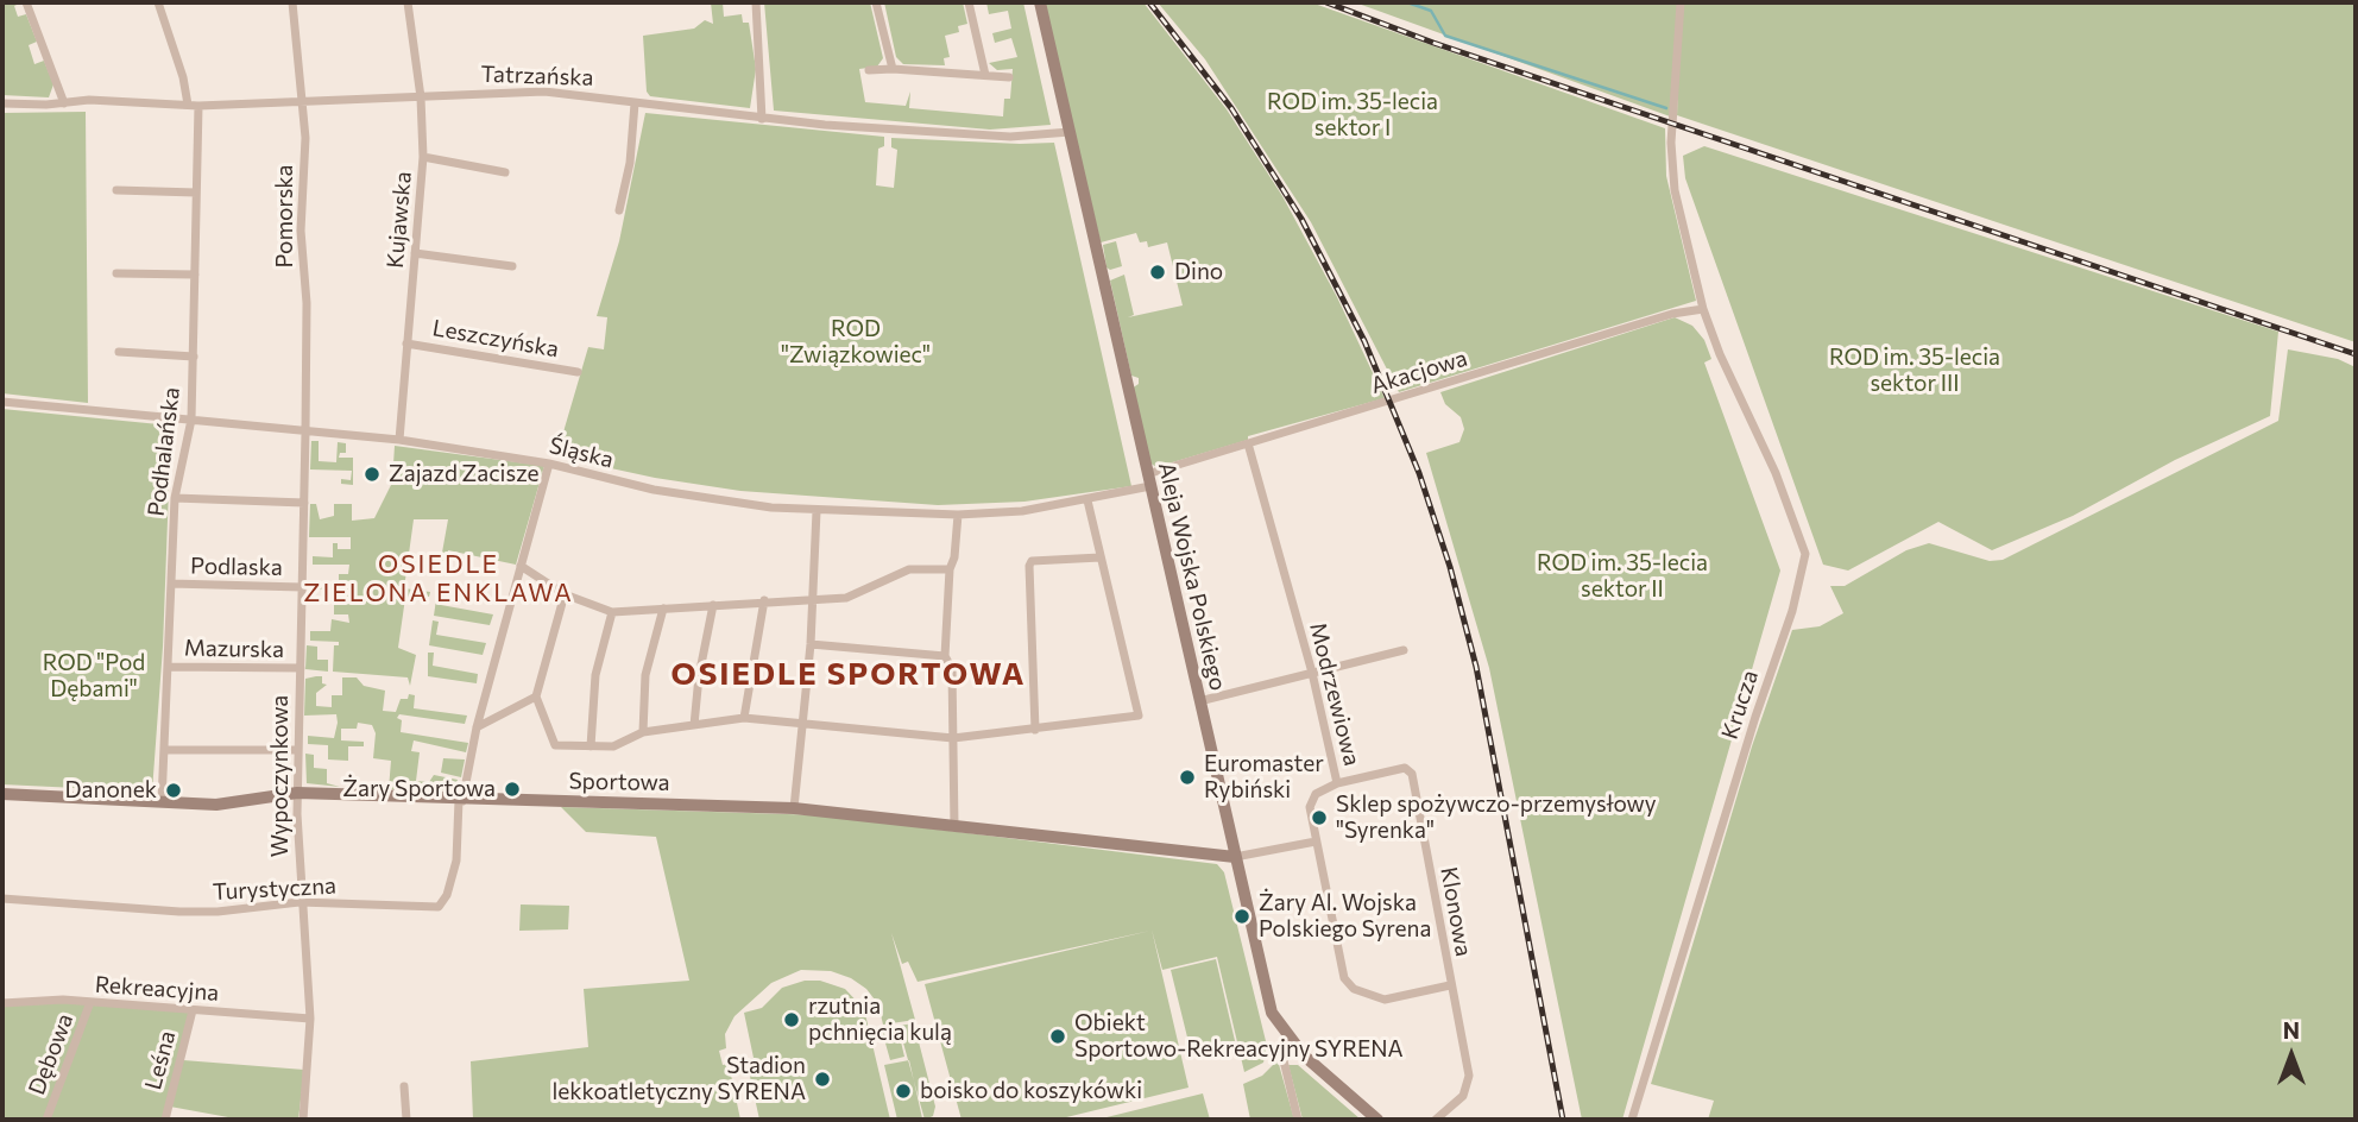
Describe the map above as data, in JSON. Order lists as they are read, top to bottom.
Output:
{
  "streets": {
    "street": [
      "Tatrzańska",
      "Pomorska",
      "Kujawska",
      "Leszczyńska",
      "Akacjowa",
      "Podhalańska",
      "Śląska",
      "Podlaska",
      "Aleja Wojska Polskiego",
      "Mazurska",
      "Modrzewiowa",
      "Krucza",
      "Wypoczynkowa",
      "Sportowa",
      "Turystyczna",
      "Klonowa",
      "Rekreacyjna",
      "Dębowa",
      "Leśna"
    ]
  },
  "crossings": [
    ["Tatrzańska", "Pomorska"],
    ["Tatrzańska", "Kujawska"],
    ["Tatrzańska", "Podhalańska"],
    ["Tatrzańska", "Aleja Wojska Polskiego"],
    ["Pomorska", "Śląska"],
    ["Pomorska", "Wypoczynkowa"],
    ["Kujawska", "Leszczyńska"],
    ["Kujawska", "Śląska"],
    ["Akacjowa", "Śląska"],
    ["Akacjowa", "Aleja Wojska Polskiego"],
    ["Akacjowa", "Modrzewiowa"],
    ["Akacjowa", "Krucza"],
    ["Podhalańska", "Śląska"],
    ["Podhalańska", "Podlaska"],
    ["Podhalańska", "Mazurska"],
    ["Podhalańska", "Sportowa"],
    ["Śląska", "Aleja Wojska Polskiego"],
    ["Śląska", "Wypoczynkowa"],
    ["Podlaska", "Wypoczynkowa"],
    ["Aleja Wojska Polskiego", "Sportowa"],
    ["Mazurska", "Wypoczynkowa"],
    ["Modrzewiowa", "Klonowa"],
    ["Wypoczynkowa", "Sportowa"],
    ["Wypoczynkowa", "Turystyczna"],
    ["Wypoczynkowa", "Rekreacyjna"],
    ["Sportowa", "Turystyczna"],
    ["Rekreacyjna", "Dębowa"],
    ["Rekreacyjna", "Leśna"]
  ],
  "districts": ["OSIEDLE ZIELONA ENKLAWA", "OSIEDLE SPORTOWA"],
  "parks": [
    "ROD im. 35-lecia sektor I",
    "ROD \"Związkowiec\"",
    "ROD im. 35-lecia sektor III",
    "ROD im. 35-lecia sektor II",
    "ROD \"Pod Dębami\""
  ],
  "places": [
    "Dino",
    "Zajazd Zacisze",
    "Euromaster Rybiński",
    "Żary Sportowa",
    "Danonek",
    "Sklep spożywczo-przemysłowy \"Syrenka\"",
    "Żary Al. Wojska Polskiego Syrena",
    "rzutnia pchnięcia kulą",
    "Obiekt Sportowo-Rekreacyjny SYRENA",
    "Stadion lekkoatletyczny SYRENA",
    "boisko do koszykówki"
  ],
  "north": "top"
}
